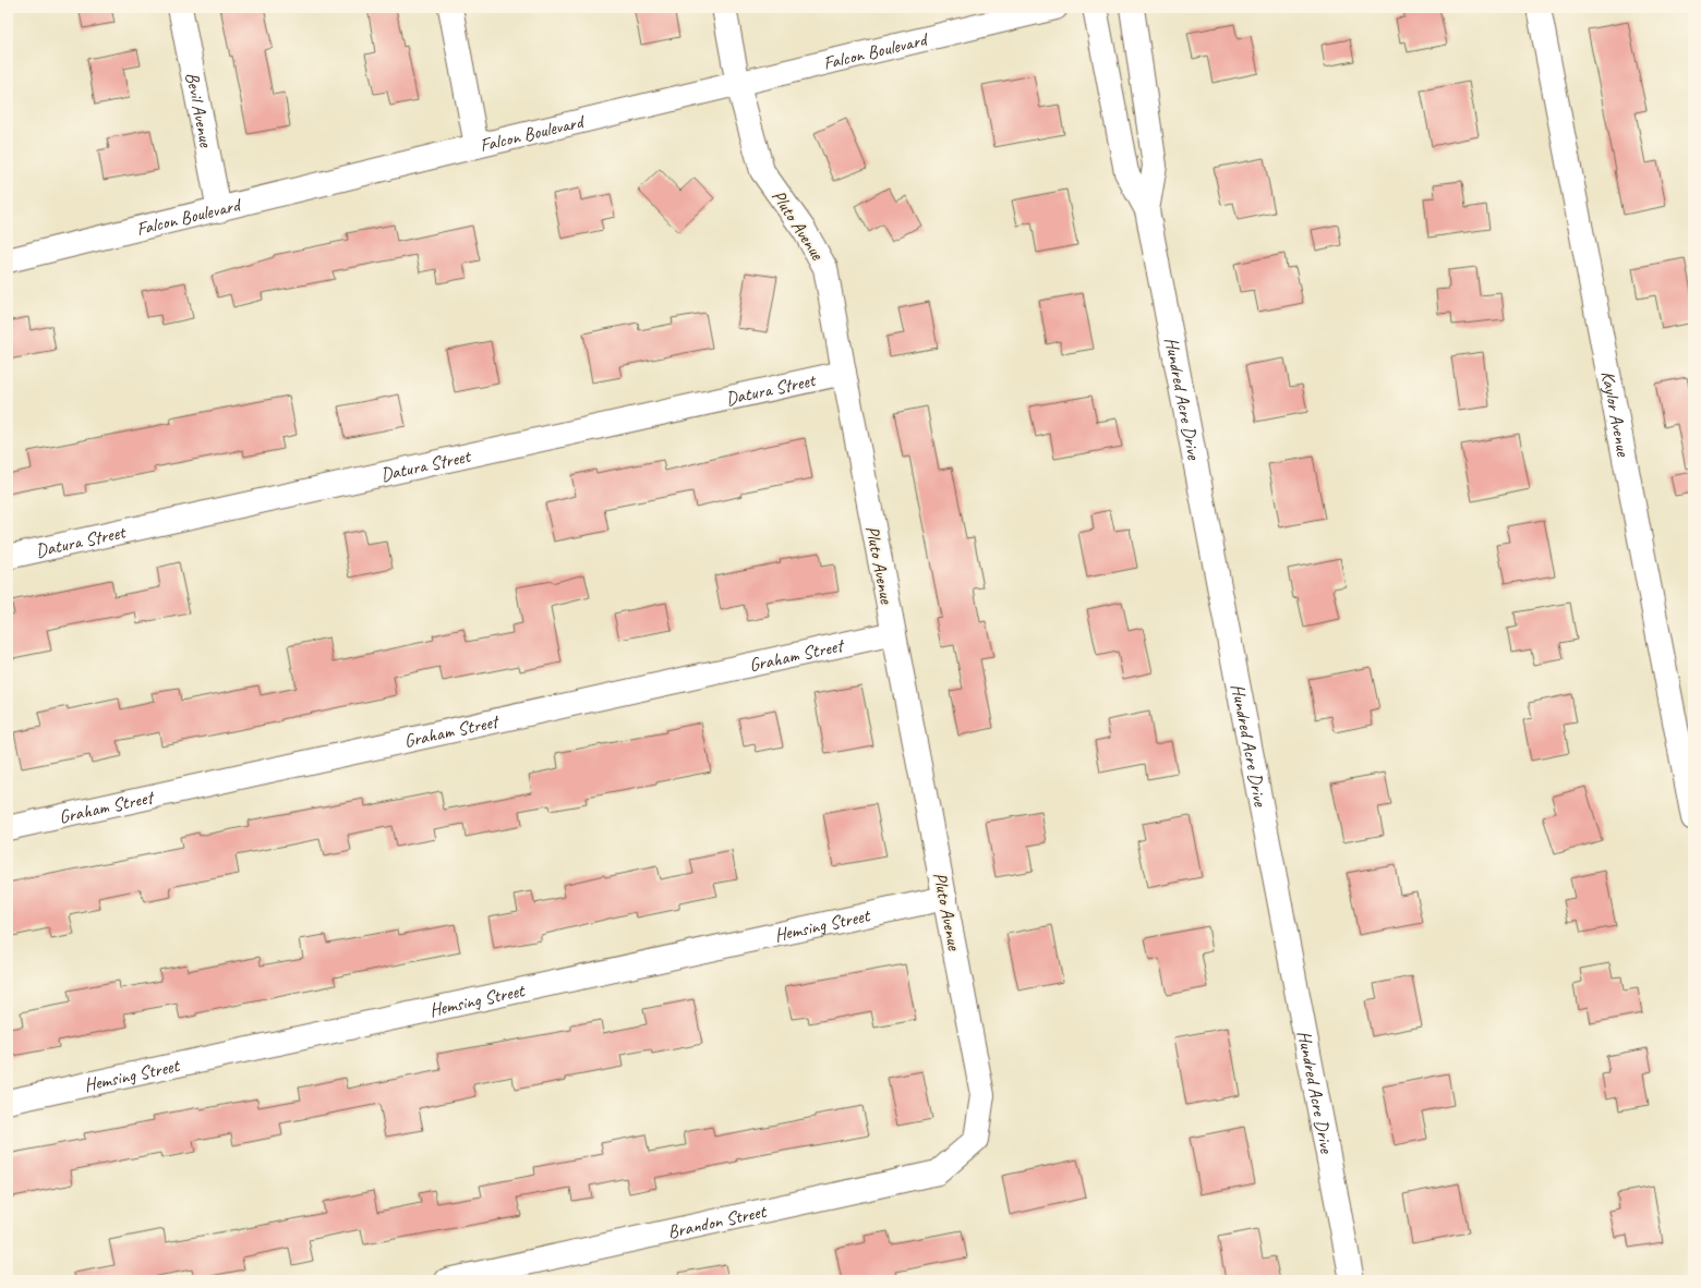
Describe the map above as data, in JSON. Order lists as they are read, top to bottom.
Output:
{
  "streets": {
    "street": [
      "Falcon Boulevard",
      "Bevil Avenue",
      "Pluto Avenue",
      "Datura Street",
      "Hundred Acre Drive",
      "Kaylor Avenue",
      "Graham Street",
      "Hemsing Street",
      "Brandon Street"
    ]
  },
  "crossings": [
    ["Falcon Boulevard", "Bevil Avenue"],
    ["Falcon Boulevard", "Pluto Avenue"],
    ["Pluto Avenue", "Datura Street"],
    ["Pluto Avenue", "Graham Street"],
    ["Pluto Avenue", "Hemsing Street"],
    ["Pluto Avenue", "Brandon Street"]
  ]
}
